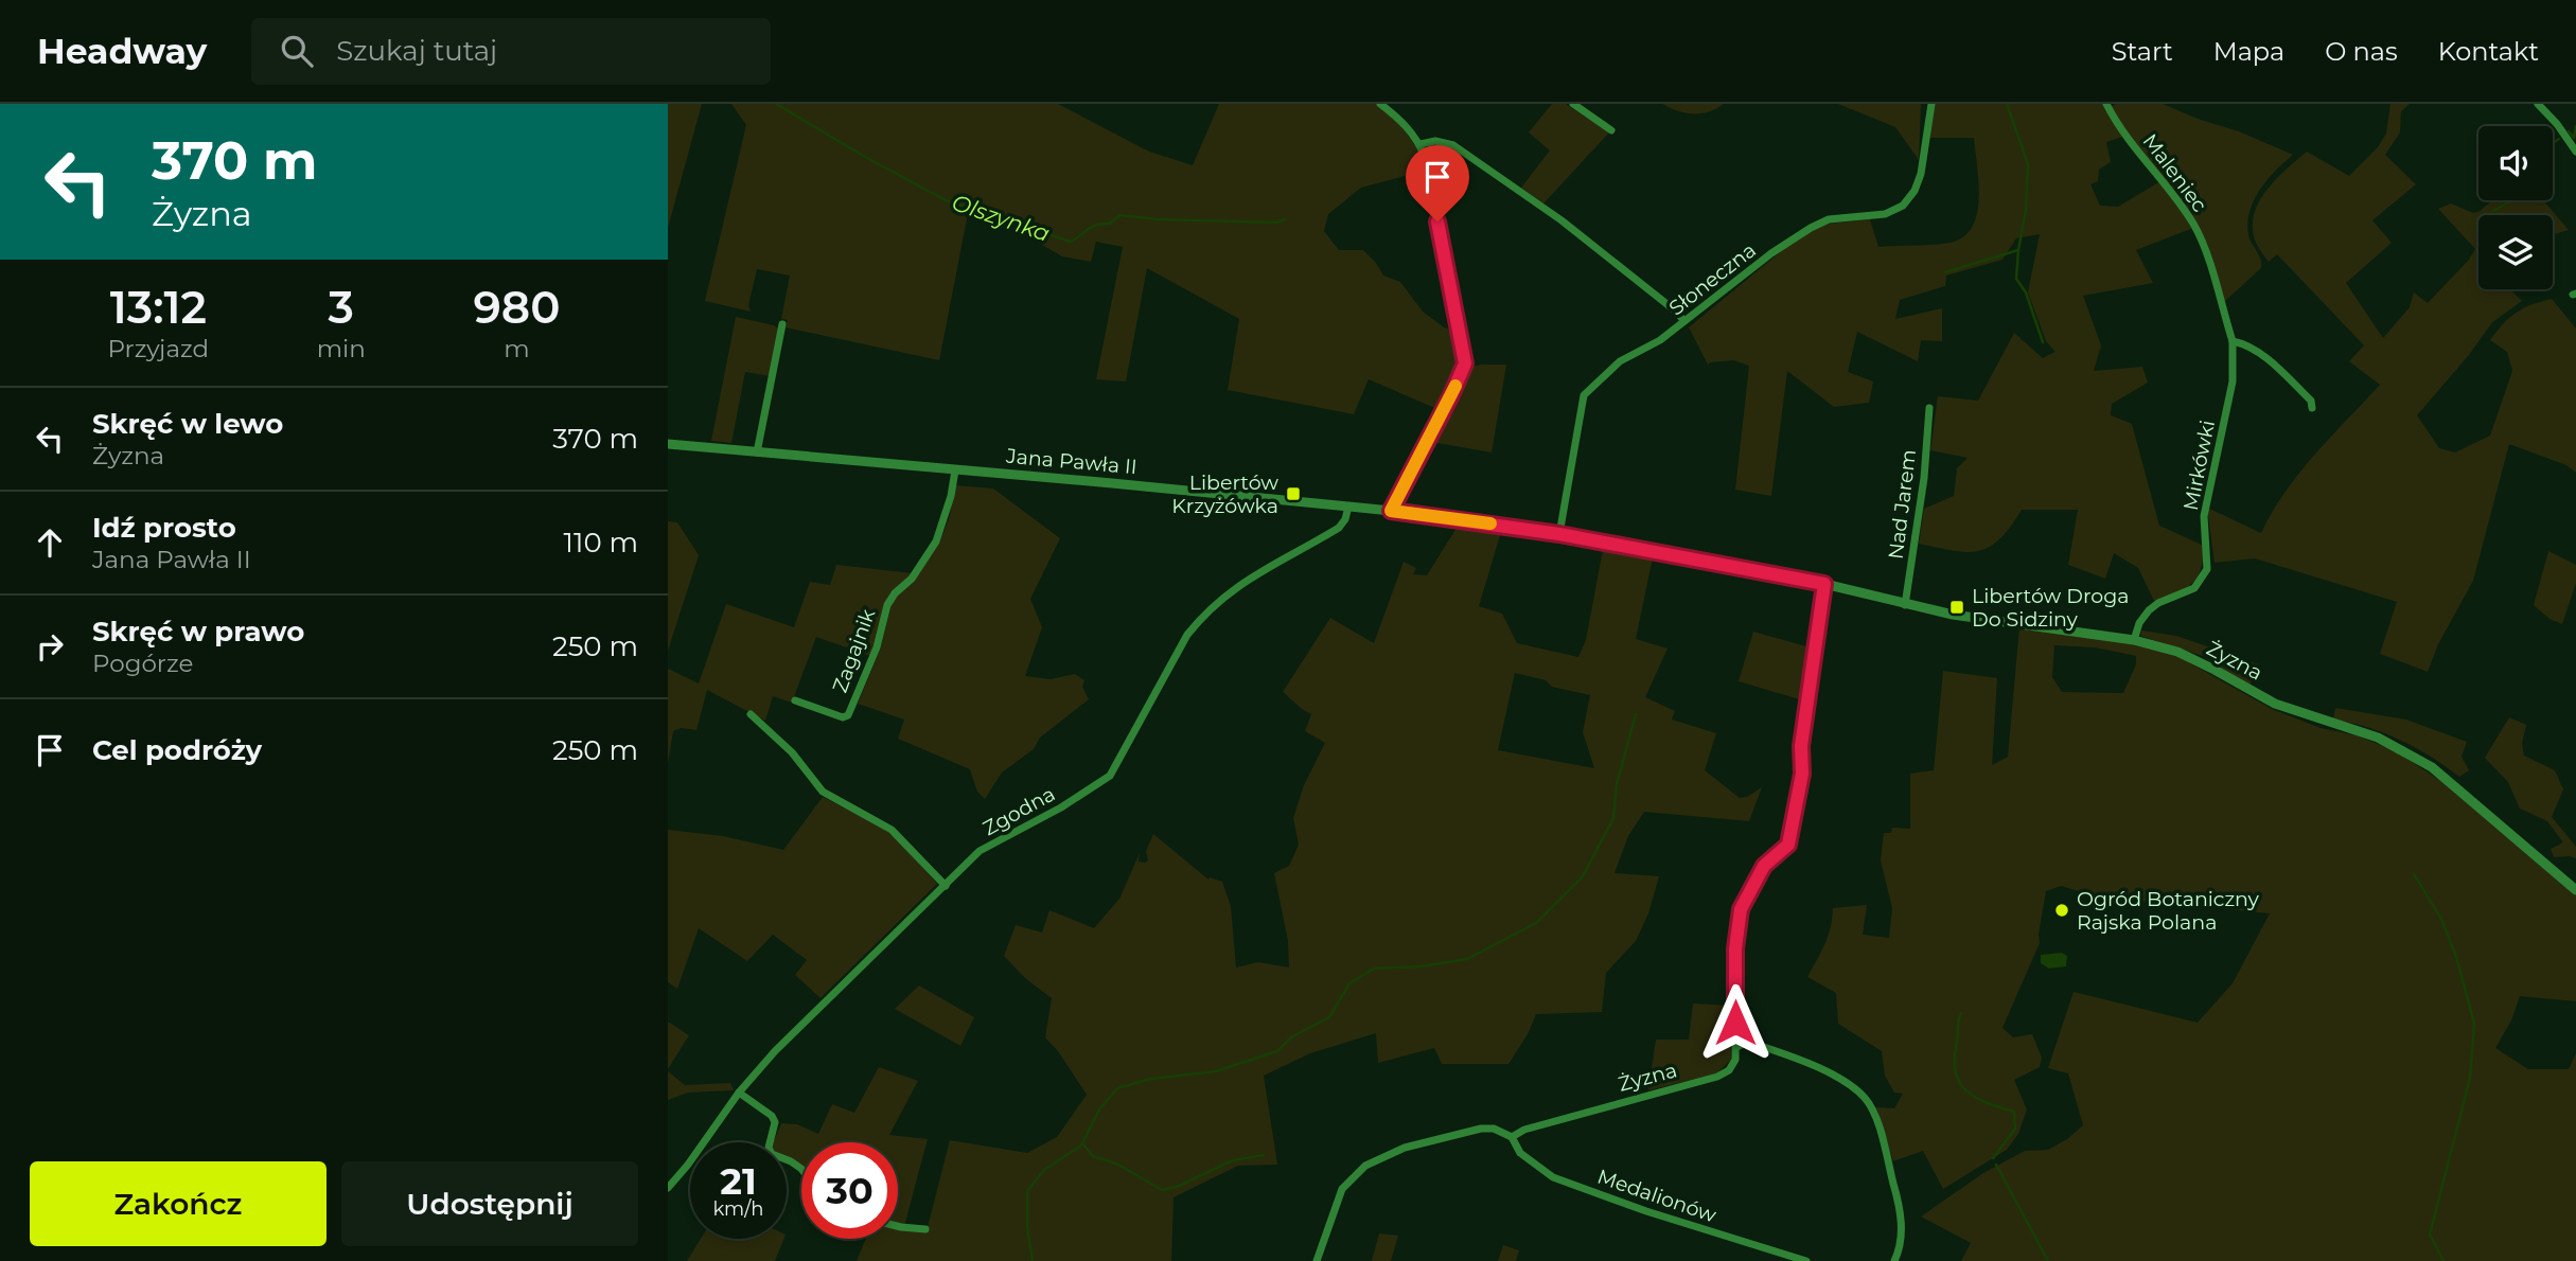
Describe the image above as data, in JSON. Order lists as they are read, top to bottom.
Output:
{
  "streets": {
    "street": [
      "Maleniec",
      "Słoneczna",
      "Jana Pawła II",
      "Mirkówki",
      "Nad Jarem",
      "Zagajnik",
      "Żyzna",
      "Zgodna",
      "Medalionów"
    ]
  },
  "crossings": [
    ["Maleniec", "Mirkówki"],
    ["Słoneczna", "Jana Pawła II"],
    ["Jana Pawła II", "Zagajnik"],
    ["Jana Pawła II", "Żyzna"],
    ["Jana Pawła II", "Zgodna"],
    ["Mirkówki", "Żyzna"],
    ["Nad Jarem", "Żyzna"],
    ["Żyzna", "Medalionów"]
  ],
  "water": ["Olszynka"],
  "places": {
    "transit": ["Libertów Krzyżówka", "Libertów Droga Do Sidziny"],
    "other": ["Ogród Botaniczny Rajska Polana"]
  },
  "page": {
    "header": "Headway",
    "search": "Szukaj tutaj",
    "nav": [
      "Start",
      "Mapa",
      "O nas",
      "Kontakt"
    ],
    "turn": ["370 m", "Żyzna"],
    "eta": [
      "13:12",
      "Przyjazd",
      "3",
      "min",
      "980",
      "m"
    ],
    "list": [
      {
        "name": "Skręć w lewo",
        "note": "Żyzna",
        "value": "370 m"
      },
      {
        "name": "Idź prosto",
        "note": "Jana Pawła II",
        "value": "110 m"
      },
      {
        "name": "Skręć w prawo",
        "note": "Pogórze",
        "value": "250 m"
      },
      {
        "name": "Cel podróży",
        "value": "250 m"
      }
    ],
    "speed": "21 km/h",
    "limit": "30",
    "buttons": ["Zakończ", "Udostępnij"]
  }
}
